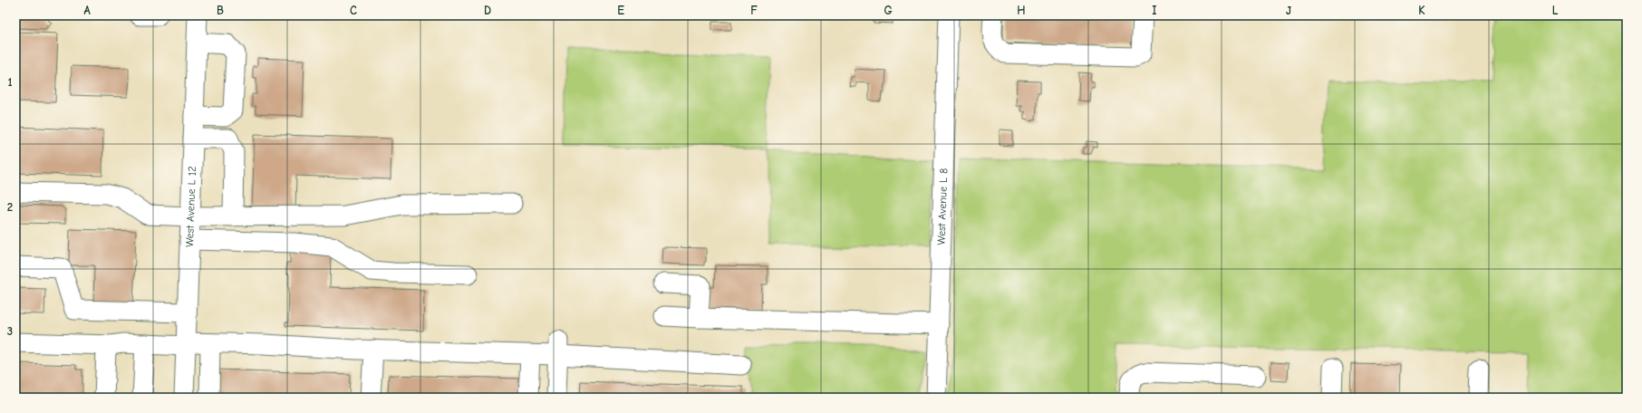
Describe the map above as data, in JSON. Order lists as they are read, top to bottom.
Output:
{
  "streets": {
    "street": ["West Avenue L 12", "West Avenue L 8"]
  },
  "grid": {
    "columns": [
      "A",
      "B",
      "C",
      "D",
      "E",
      "F",
      "G",
      "H",
      "I",
      "J",
      "K",
      "L"
    ],
    "rows": ["1", "2", "3"]
  }
}
